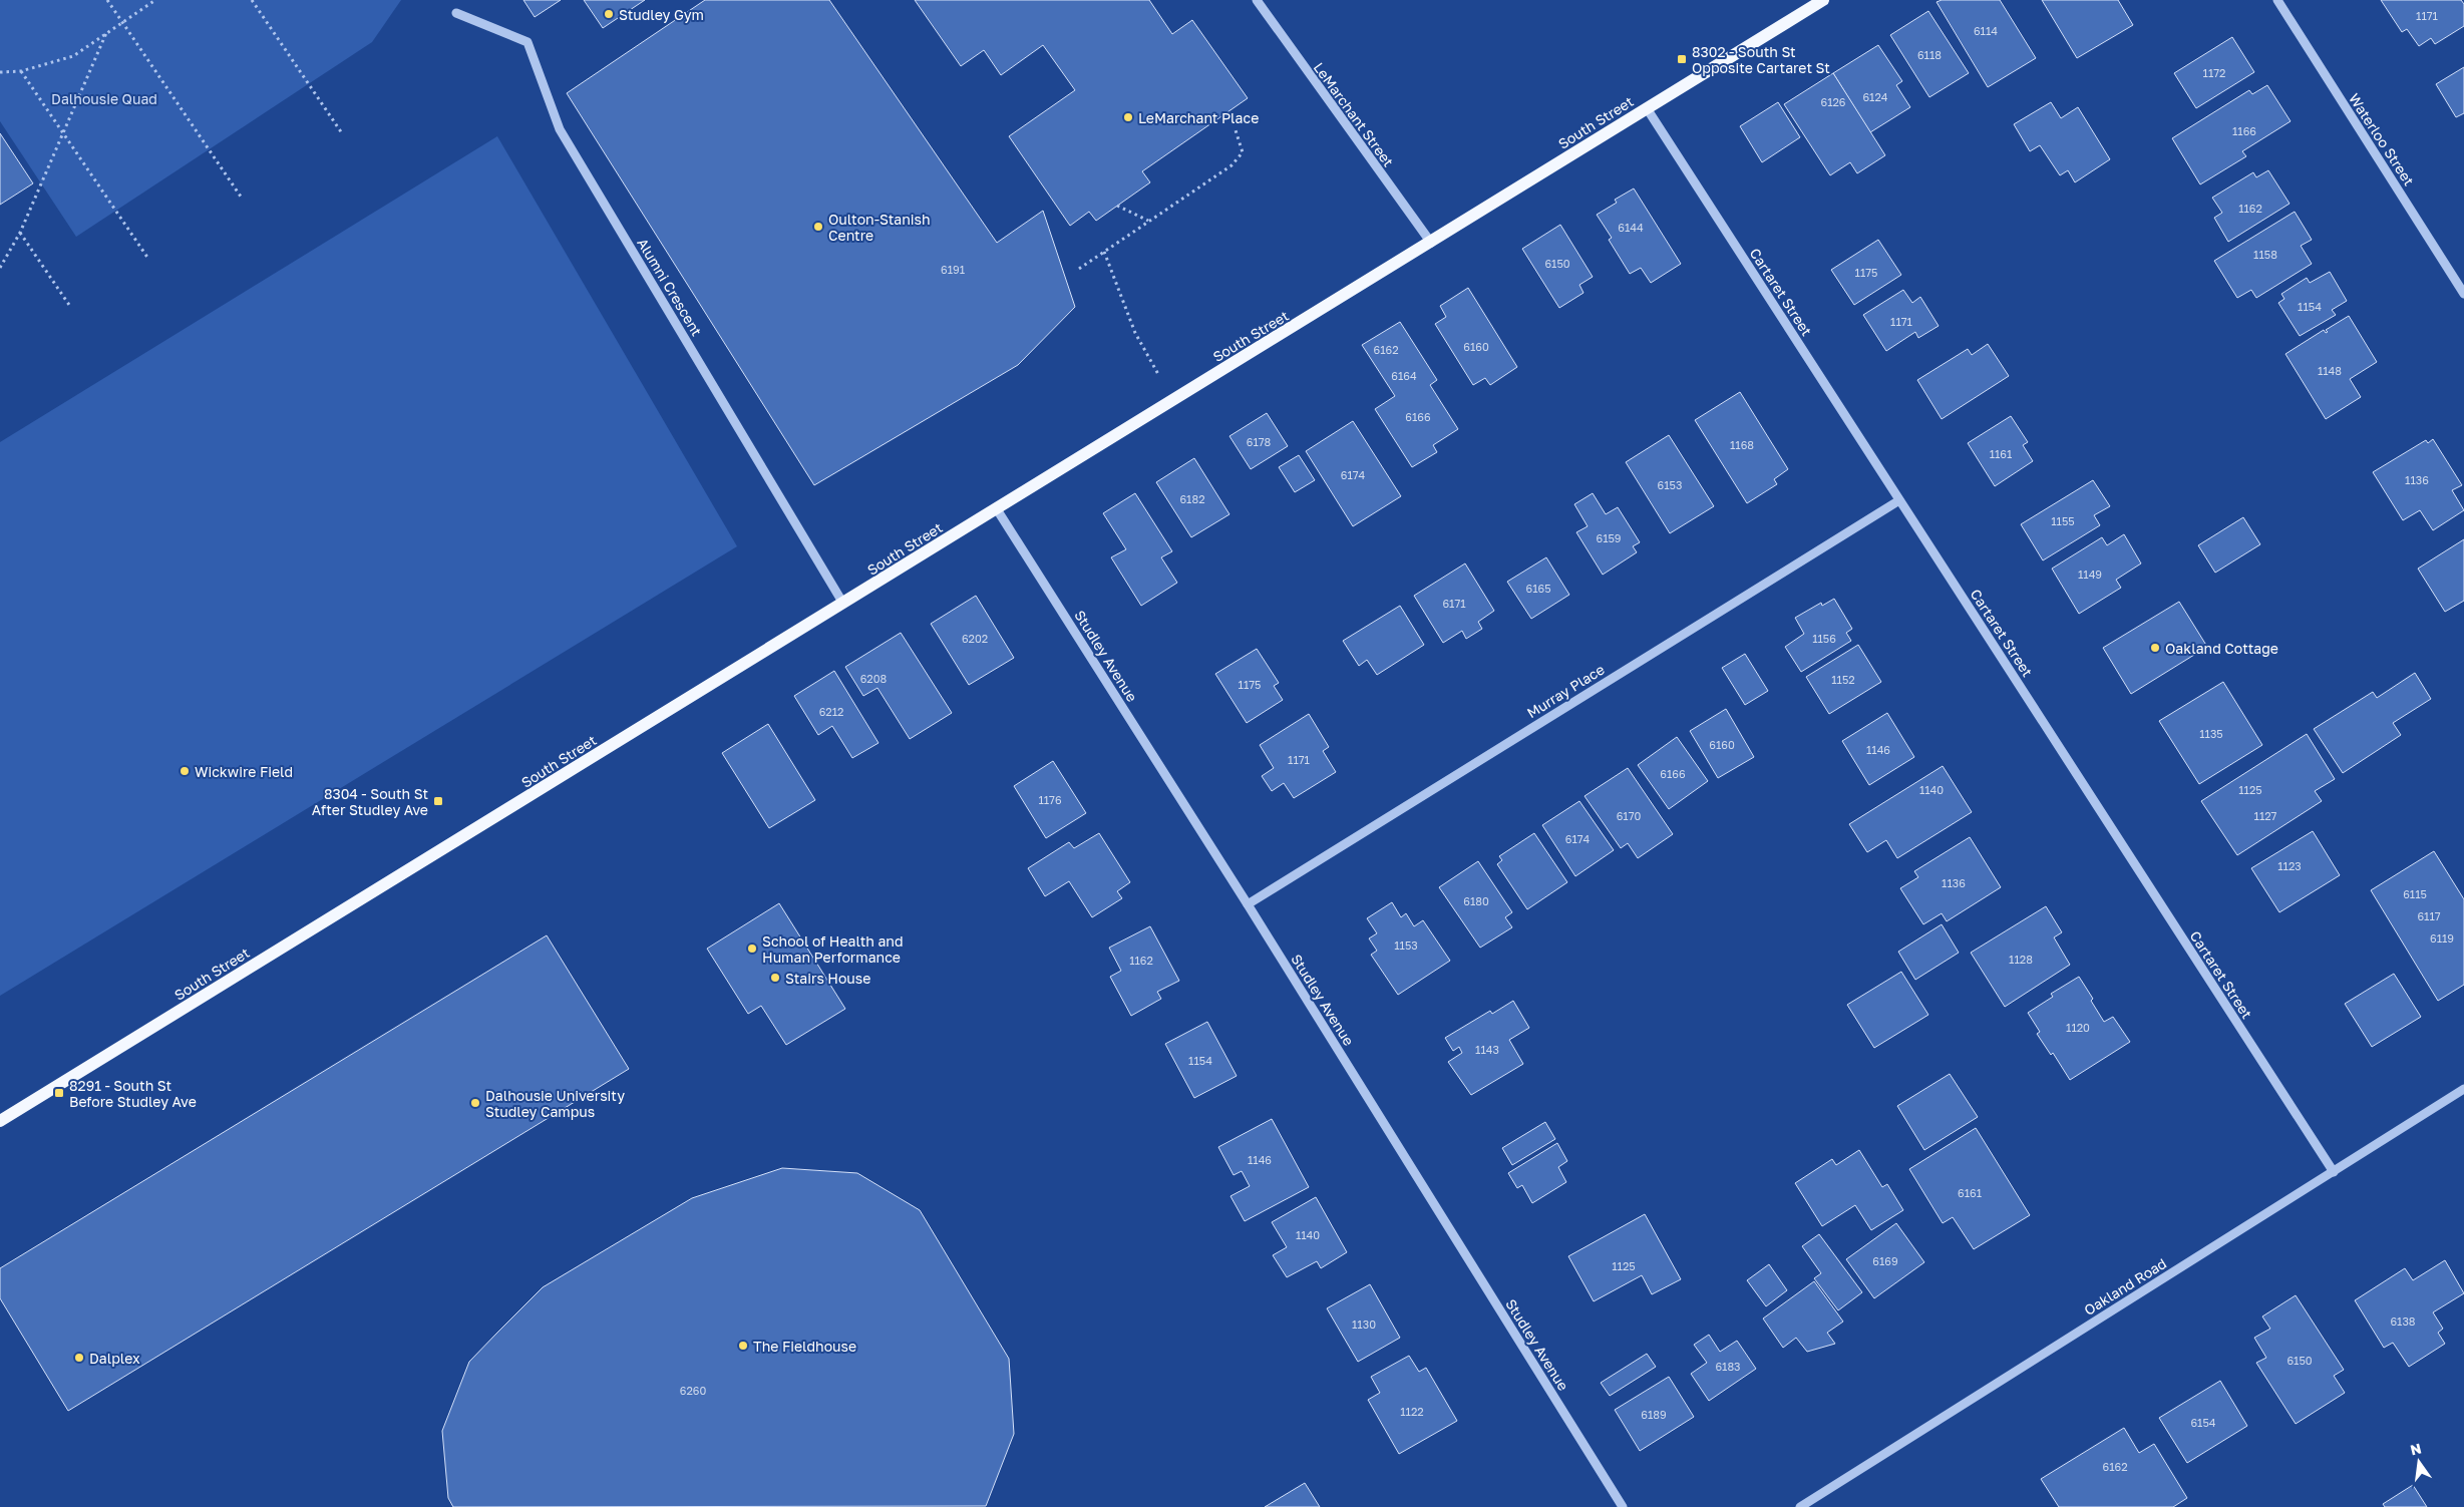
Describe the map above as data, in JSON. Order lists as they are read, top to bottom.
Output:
{
  "streets": {
    "main road": ["South Street"],
    "street": [
      "LeMarchant Street",
      "Waterloo Street",
      "Alumni Crescent",
      "Cartaret Street",
      "Studley Avenue",
      "Murray Place",
      "Oakland Road"
    ]
  },
  "crossings": [
    ["LeMarchant Street", "South Street"],
    ["South Street", "Alumni Crescent"],
    ["South Street", "Cartaret Street"],
    ["South Street", "Studley Avenue"],
    ["Cartaret Street", "Murray Place"],
    ["Cartaret Street", "Oakland Road"],
    ["Studley Avenue", "Murray Place"]
  ],
  "parks": ["Dalhousie Quad"],
  "places": {
    "other": [
      "Studley Gym",
      "LeMarchant Place",
      "Oulton-Stanish Centre",
      "Oakland Cottage",
      "Wickwire Field",
      "School of Health and Human Performance",
      "Stairs House",
      "Dalhousie University Studley Campus",
      "The Fieldhouse",
      "Dalplex"
    ],
    "transit": ["8302 - South St Opposite Cartaret St", "8304 - South St After Studley Ave", "8291 - South St Before Studley Ave"]
  },
  "house_numbers": [
    "1171",
    "6114",
    "6118",
    "1172",
    "6124",
    "6126",
    "1166",
    "1162",
    "6144",
    "1158",
    "6150",
    "6191",
    "1175",
    "1154",
    "1171",
    "6160",
    "6162",
    "1148",
    "6164",
    "6166",
    "6178",
    "1168",
    "1161",
    "6174",
    "1136",
    "6153",
    "6182",
    "1155",
    "6159",
    "1149",
    "6165",
    "6171",
    "6202",
    "1156",
    "6208",
    "1152",
    "1175",
    "6212",
    "1135",
    "6160",
    "1146",
    "1171",
    "6166",
    "1140",
    "1125",
    "1176",
    "6170",
    "1127",
    "6174",
    "1123",
    "1136",
    "6115",
    "6180",
    "6117",
    "6119",
    "1153",
    "1128",
    "1162",
    "1120",
    "1143",
    "1154",
    "1146",
    "6161",
    "1140",
    "6169",
    "1125",
    "6138",
    "1130",
    "6150",
    "6183",
    "6260",
    "1122",
    "6189",
    "6154",
    "6162"
  ],
  "north": "top"
}
